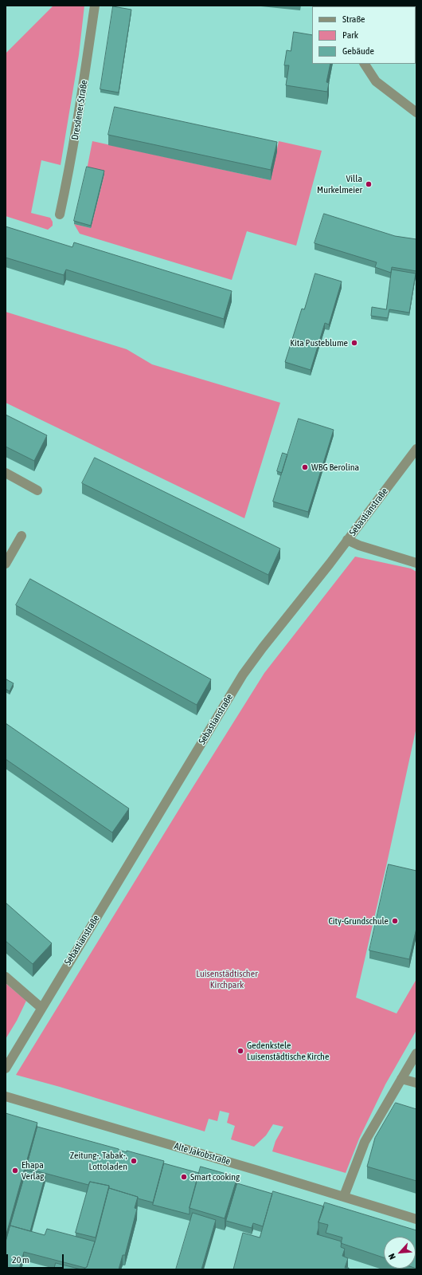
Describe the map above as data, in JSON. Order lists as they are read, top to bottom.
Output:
{
  "streets": {
    "street": ["Dresdener Straße", "Sebastianstraße", "Alte Jakobstraße"]
  },
  "parks": ["Luisenstädtischer Kirchpark"],
  "places": [
    "Villa Murkelmeier",
    "Kita Pusteblume",
    "WBG Berolina",
    "City-Grundschule",
    "Gedenkstele Luisenstädtische Kirche",
    "Zeitung-, Tabak-, Lottoladen",
    "Ehapa Verlag",
    "Smart cooking"
  ],
  "legend": ["Straße", "Park", "Gebäude"],
  "scale_bar": "20 m",
  "north": "bottom left"
}
